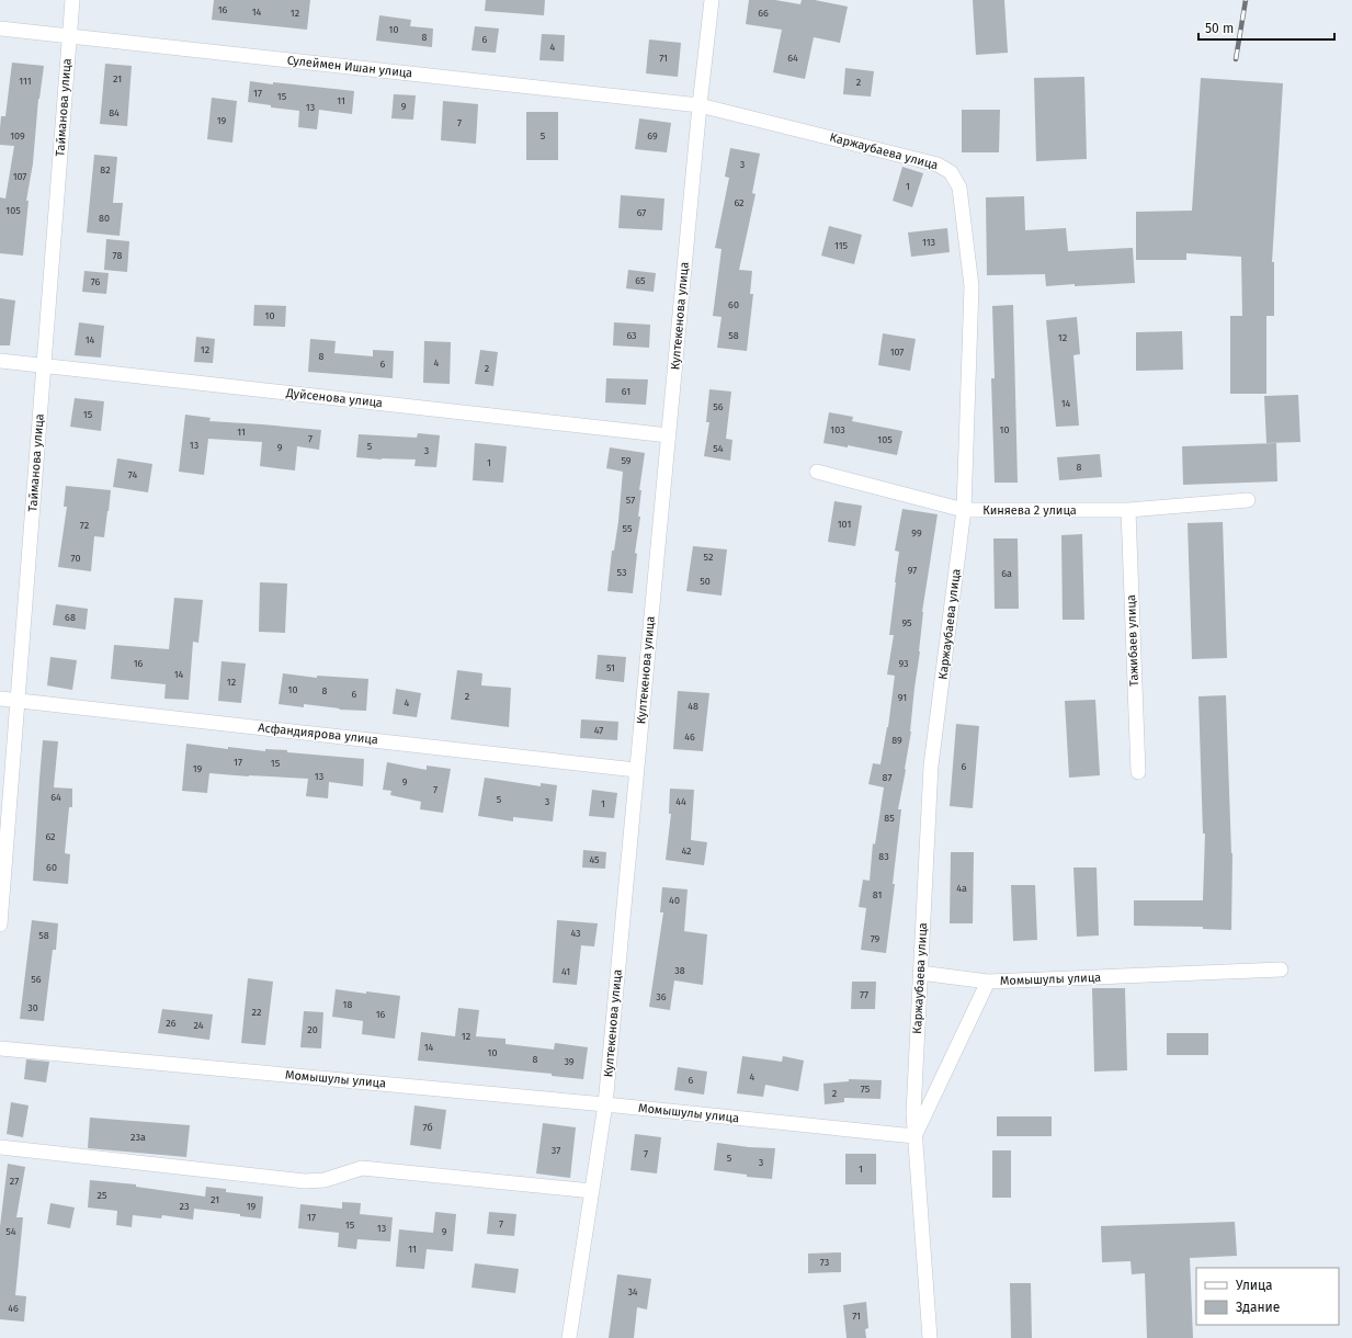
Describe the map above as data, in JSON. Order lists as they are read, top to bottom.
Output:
{
  "streets": {
    "street": [
      "Сулеймен Ишан улица",
      "Тайманова улица",
      "Каржаубаева улица",
      "Култекенова улица",
      "Дуйсенова улица",
      "Киняева 2 улица",
      "Тажибаев улица",
      "Асфандиярова улица",
      "Момышулы улица"
    ]
  },
  "crossings": [
    ["Сулеймен Ишан улица", "Тайманова улица"],
    ["Сулеймен Ишан улица", "Каржаубаева улица"],
    ["Сулеймен Ишан улица", "Култекенова улица"],
    ["Тайманова улица", "Дуйсенова улица"],
    ["Тайманова улица", "Асфандиярова улица"],
    ["Каржаубаева улица", "Култекенова улица"],
    ["Каржаубаева улица", "Киняева 2 улица"],
    ["Каржаубаева улица", "Момышулы улица"],
    ["Култекенова улица", "Дуйсенова улица"],
    ["Култекенова улица", "Асфандиярова улица"],
    ["Култекенова улица", "Момышулы улица"],
    ["Киняева 2 улица", "Тажибаев улица"]
  ],
  "house_numbers": [
    "16",
    "14",
    "12",
    "66",
    "10",
    "8",
    "6",
    "4",
    "71",
    "64",
    "21",
    "111",
    "2",
    "17",
    "15",
    "11",
    "9",
    "13",
    "84",
    "19",
    "7",
    "109",
    "5",
    "69",
    "3",
    "82",
    "107",
    "1",
    "62",
    "105",
    "67",
    "80",
    "113",
    "115",
    "78",
    "65",
    "76",
    "60",
    "10",
    "63",
    "58",
    "12",
    "14",
    "12",
    "107",
    "8",
    "4",
    "6",
    "2",
    "61",
    "14",
    "56",
    "15",
    "103",
    "10",
    "11",
    "7",
    "105",
    "13",
    "5",
    "9",
    "54",
    "3",
    "59",
    "1",
    "8",
    "74",
    "57",
    "101",
    "72",
    "55",
    "99",
    "52",
    "70",
    "97",
    "53",
    "6а",
    "50",
    "68",
    "95",
    "16",
    "93",
    "51",
    "14",
    "12",
    "10",
    "8",
    "6",
    "2",
    "91",
    "4",
    "48",
    "47",
    "46",
    "89",
    "17",
    "15",
    "6",
    "19",
    "13",
    "87",
    "9",
    "7",
    "64",
    "5",
    "3",
    "44",
    "1",
    "85",
    "62",
    "42",
    "83",
    "45",
    "60",
    "4а",
    "81",
    "40",
    "43",
    "58",
    "79",
    "38",
    "41",
    "56",
    "77",
    "36",
    "18",
    "30",
    "22",
    "16",
    "26",
    "24",
    "20",
    "12",
    "14",
    "10",
    "8",
    "39",
    "4",
    "6",
    "75",
    "2",
    "7б",
    "23а",
    "37",
    "7",
    "5",
    "3",
    "1",
    "27",
    "25",
    "21",
    "23",
    "19",
    "17",
    "7",
    "15",
    "13",
    "54",
    "9",
    "11",
    "73",
    "34",
    "46",
    "71"
  ],
  "legend": ["Улица", "Здание"],
  "scale_bar": "50 m"
}
